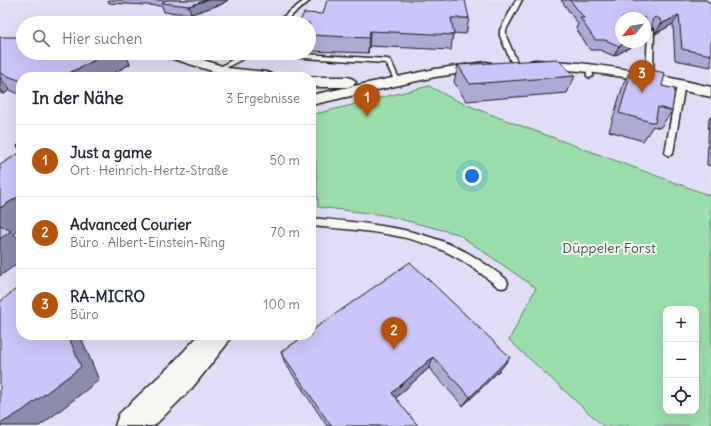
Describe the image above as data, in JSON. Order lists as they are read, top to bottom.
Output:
{
  "parks": ["Düppeler Forst"],
  "north": "bottom left",
  "page": {
    "search": "Hier suchen",
    "pins": ["3", "1", "2"],
    "heading": ["In der Nähe", "3 Ergebnisse"],
    "list": [
      {
        "mark": "1",
        "name": "Just a game",
        "note": "Ort · Heinrich-Hertz-Straße",
        "value": "50 m"
      },
      {
        "mark": "2",
        "name": "Advanced Courier",
        "note": "Büro · Albert-Einstein-Ring",
        "value": "70 m"
      },
      {
        "mark": "3",
        "name": "RA-MICRO",
        "note": "Büro",
        "value": "100 m"
      }
    ],
    "map_buttons": ["+", "−"]
  }
}
